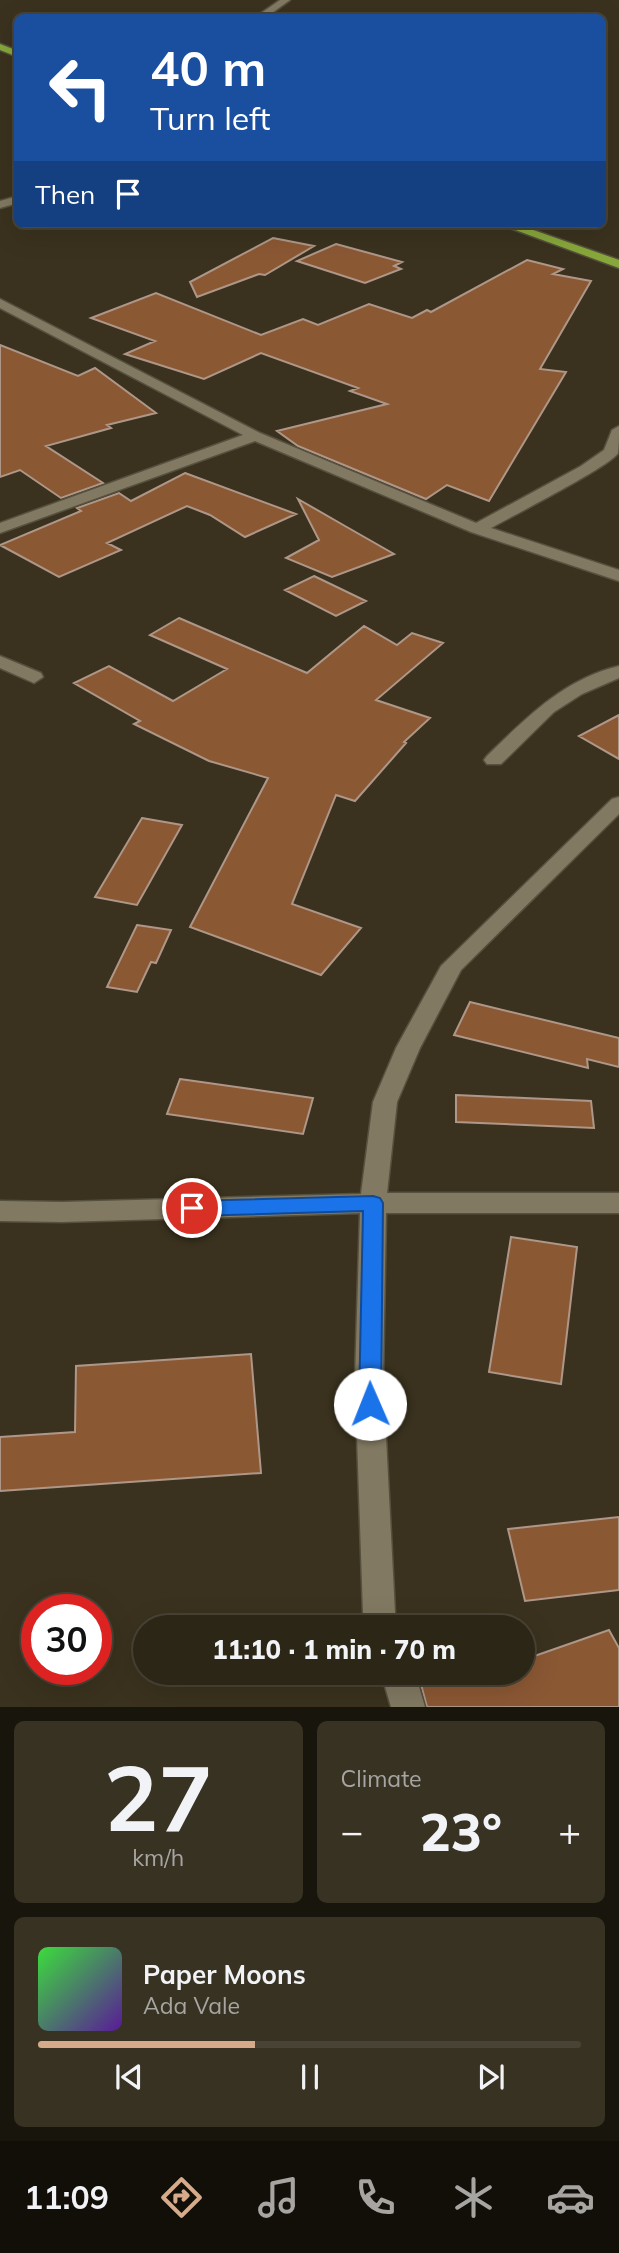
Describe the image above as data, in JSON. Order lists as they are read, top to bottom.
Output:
{
  "page": {
    "turn": ["40 m", "Turn left"],
    "then": "Then",
    "limit": "30",
    "trip": "11:10 · 1 min · 70 m",
    "tile": [
      ["27", "km/h"],
      "Climate"
    ],
    "heat": ["−", "23°", "+"],
    "song": ["Paper Moons", "Ada Vale"],
    "tabs": "11:09"
  }
}
